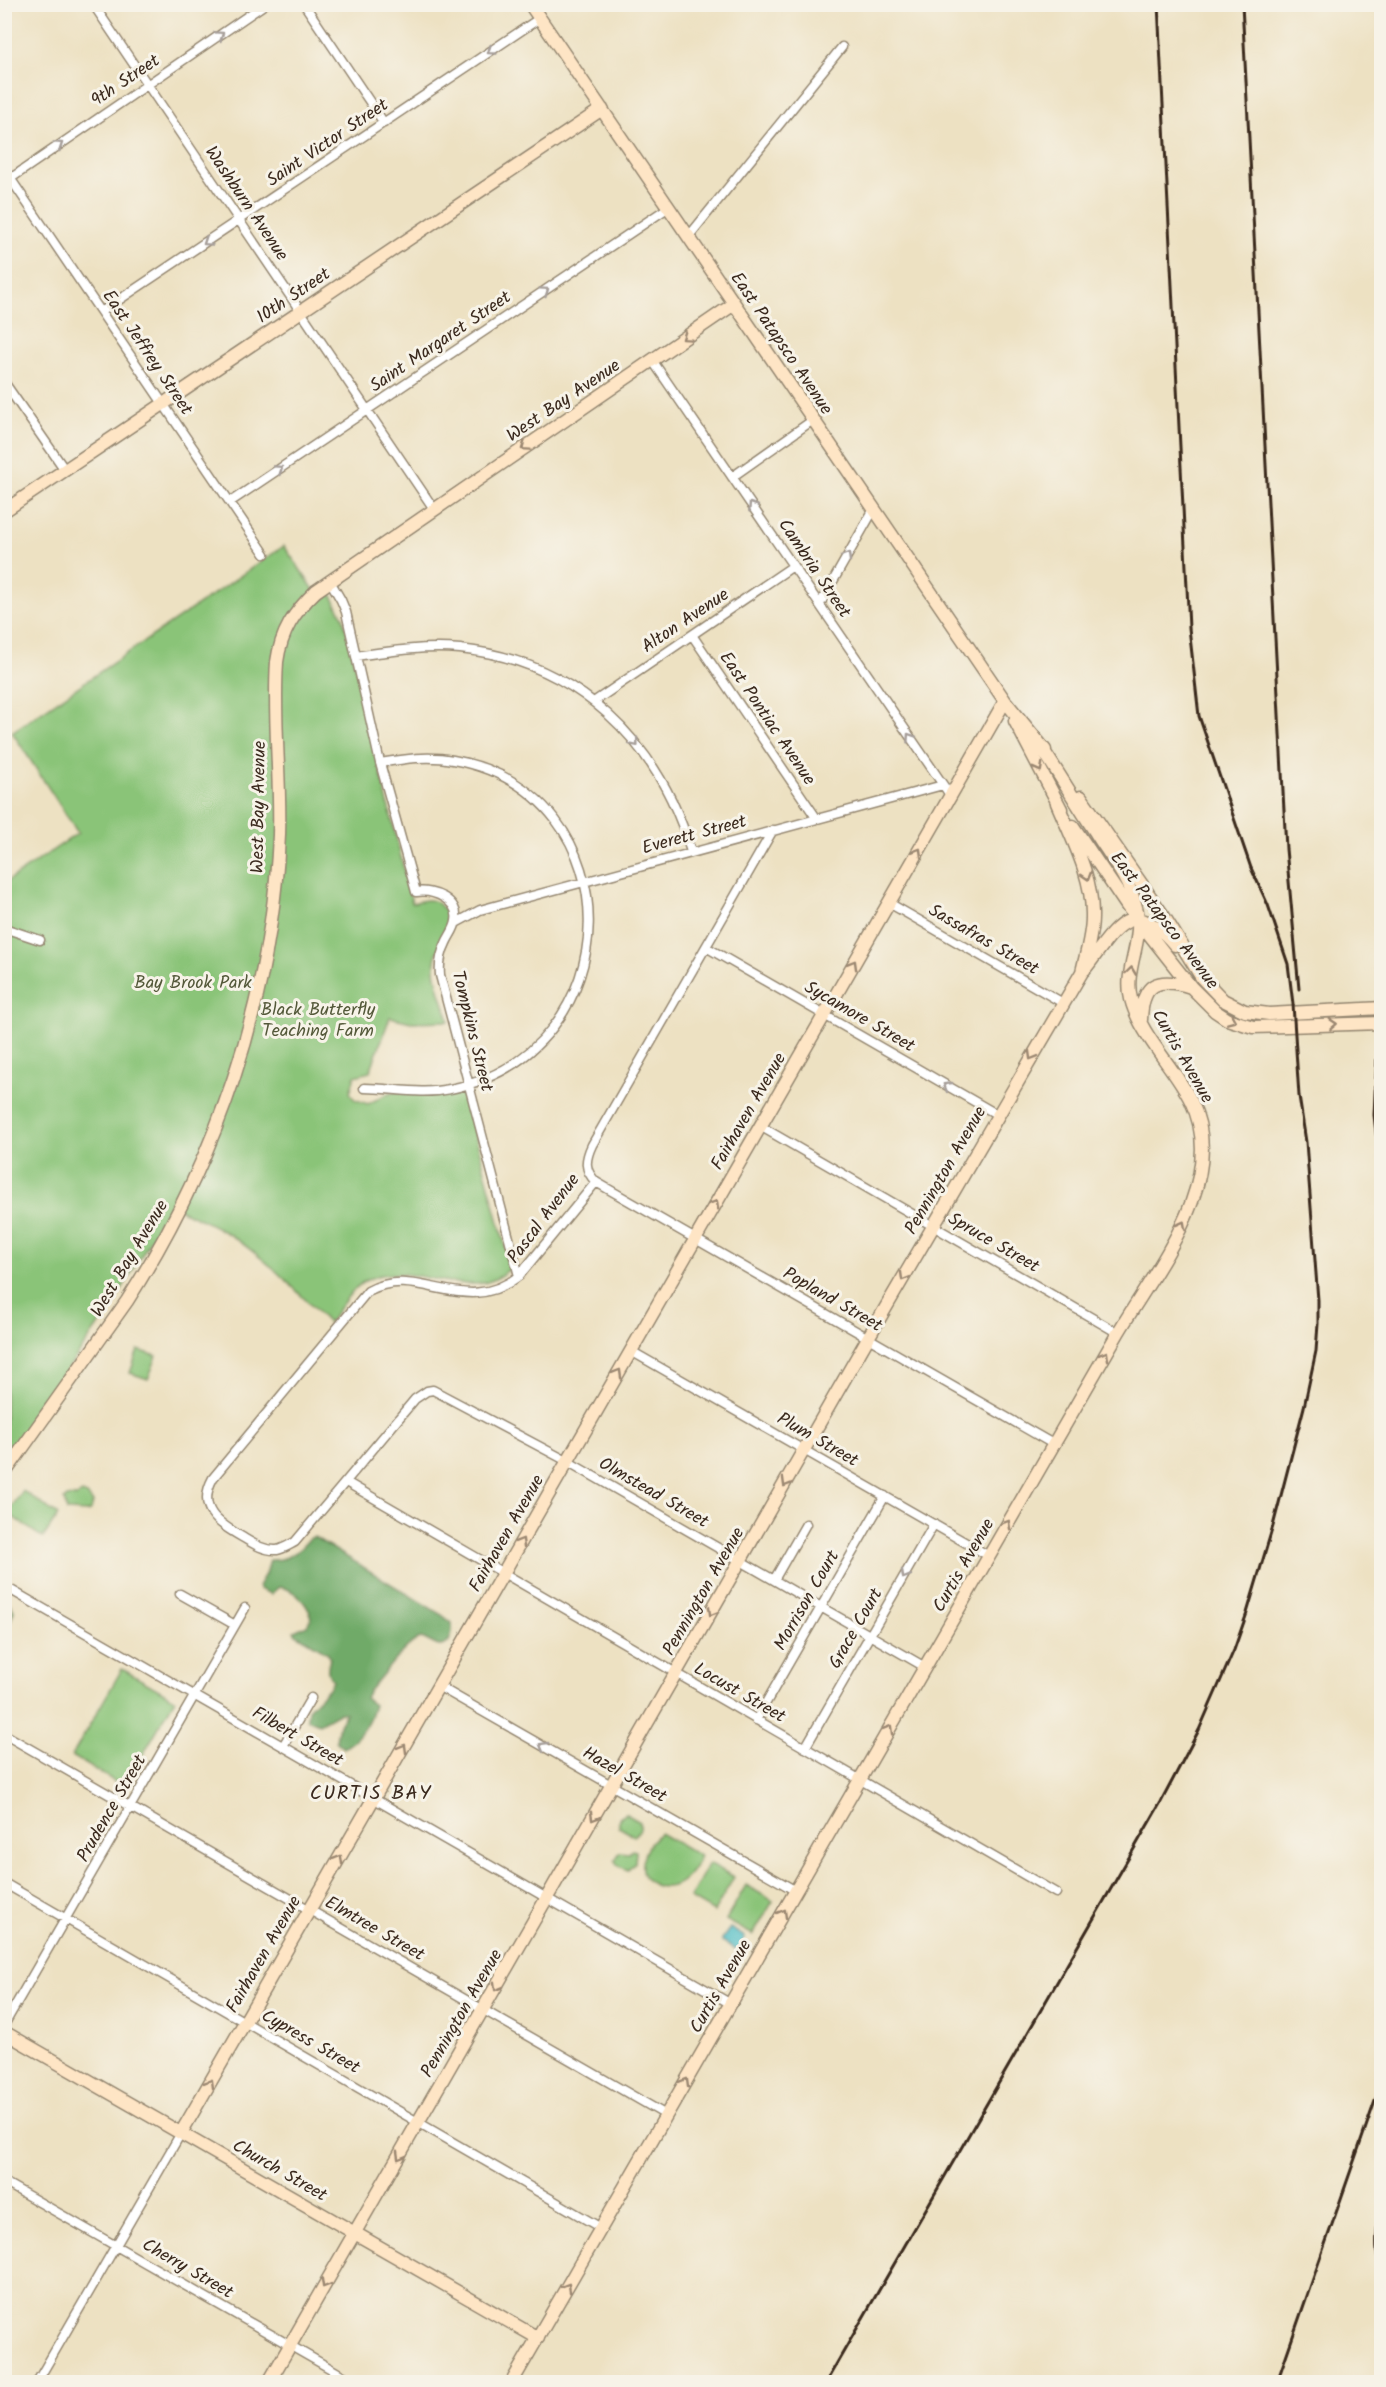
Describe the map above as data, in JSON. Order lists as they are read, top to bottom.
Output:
{
  "streets": {
    "main road": [
      "10th Street",
      "East Patapsco Avenue",
      "West Bay Avenue",
      "Curtis Avenue",
      "Fairhaven Avenue",
      "Pennington Avenue",
      "Church Street"
    ],
    "street": [
      "9th Street",
      "Saint Victor Street",
      "Washburn Avenue",
      "Saint Margaret Street",
      "East Jeffrey Street",
      "Cambria Street",
      "Alton Avenue",
      "East Pontiac Avenue",
      "Everett Street",
      "Sassafras Street",
      "Sycamore Street",
      "Tompkins Street",
      "Pascal Avenue",
      "Spruce Street",
      "Popland Street",
      "Plum Street",
      "Olmstead Street",
      "Morrison Court",
      "Grace Court",
      "Locust Street",
      "Filbert Street",
      "Hazel Street",
      "Prudence Street",
      "Elmtree Street",
      "Cypress Street",
      "Cherry Street"
    ]
  },
  "crossings": [
    ["9th Street", "Washburn Avenue"],
    ["9th Street", "East Jeffrey Street"],
    ["Saint Victor Street", "Washburn Avenue"],
    ["Saint Victor Street", "East Patapsco Avenue"],
    ["Saint Victor Street", "East Jeffrey Street"],
    ["Washburn Avenue", "10th Street"],
    ["Washburn Avenue", "Saint Margaret Street"],
    ["Washburn Avenue", "West Bay Avenue"],
    ["10th Street", "East Patapsco Avenue"],
    ["10th Street", "East Jeffrey Street"],
    ["Saint Margaret Street", "East Patapsco Avenue"],
    ["Saint Margaret Street", "East Jeffrey Street"],
    ["East Patapsco Avenue", "West Bay Avenue"],
    ["East Patapsco Avenue", "Curtis Avenue"],
    ["East Patapsco Avenue", "Fairhaven Avenue"],
    ["East Patapsco Avenue", "Pennington Avenue"],
    ["West Bay Avenue", "Cambria Street"],
    ["Cambria Street", "Alton Avenue"],
    ["Cambria Street", "Everett Street"],
    ["Cambria Street", "Fairhaven Avenue"],
    ["Alton Avenue", "East Pontiac Avenue"],
    ["East Pontiac Avenue", "Everett Street"],
    ["Everett Street", "Tompkins Street"],
    ["Everett Street", "Fairhaven Avenue"],
    ["Everett Street", "Pascal Avenue"],
    ["Sassafras Street", "Fairhaven Avenue"],
    ["Sassafras Street", "Pennington Avenue"],
    ["Sycamore Street", "Fairhaven Avenue"],
    ["Sycamore Street", "Pennington Avenue"],
    ["Sycamore Street", "Pascal Avenue"],
    ["Tompkins Street", "Pascal Avenue"],
    ["Curtis Avenue", "Spruce Street"],
    ["Curtis Avenue", "Popland Street"],
    ["Curtis Avenue", "Plum Street"],
    ["Curtis Avenue", "Olmstead Street"],
    ["Curtis Avenue", "Locust Street"],
    ["Curtis Avenue", "Filbert Street"],
    ["Curtis Avenue", "Hazel Street"],
    ["Curtis Avenue", "Elmtree Street"],
    ["Curtis Avenue", "Cypress Street"],
    ["Curtis Avenue", "Church Street"],
    ["Fairhaven Avenue", "Spruce Street"],
    ["Fairhaven Avenue", "Popland Street"],
    ["Fairhaven Avenue", "Plum Street"],
    ["Fairhaven Avenue", "Olmstead Street"],
    ["Fairhaven Avenue", "Locust Street"],
    ["Fairhaven Avenue", "Filbert Street"],
    ["Fairhaven Avenue", "Hazel Street"],
    ["Fairhaven Avenue", "Elmtree Street"],
    ["Fairhaven Avenue", "Cypress Street"],
    ["Fairhaven Avenue", "Church Street"],
    ["Fairhaven Avenue", "Cherry Street"],
    ["Pennington Avenue", "Spruce Street"],
    ["Pennington Avenue", "Popland Street"],
    ["Pennington Avenue", "Plum Street"],
    ["Pennington Avenue", "Olmstead Street"],
    ["Pennington Avenue", "Locust Street"],
    ["Pennington Avenue", "Filbert Street"],
    ["Pennington Avenue", "Hazel Street"],
    ["Pennington Avenue", "Elmtree Street"],
    ["Pennington Avenue", "Cypress Street"],
    ["Pennington Avenue", "Church Street"],
    ["Pennington Avenue", "Cherry Street"],
    ["Pascal Avenue", "Popland Street"],
    ["Pascal Avenue", "Olmstead Street"],
    ["Pascal Avenue", "Locust Street"],
    ["Plum Street", "Morrison Court"],
    ["Plum Street", "Grace Court"],
    ["Olmstead Street", "Morrison Court"],
    ["Olmstead Street", "Grace Court"],
    ["Olmstead Street", "Locust Street"],
    ["Morrison Court", "Locust Street"],
    ["Grace Court", "Locust Street"],
    ["Filbert Street", "Prudence Street"],
    ["Prudence Street", "Elmtree Street"],
    ["Prudence Street", "Cypress Street"]
  ],
  "one_way": [
    "9th Street",
    "Saint Victor Street",
    "Saint Margaret Street",
    "Cambria Street",
    "Sycamore Street",
    "Curtis Avenue",
    "Fairhaven Avenue",
    "Pennington Avenue",
    "Grace Court",
    "Hazel Street"
  ],
  "districts": ["CURTIS BAY"],
  "parks": ["Bay Brook Park", "Black Butterfly Teaching Farm"]
}
